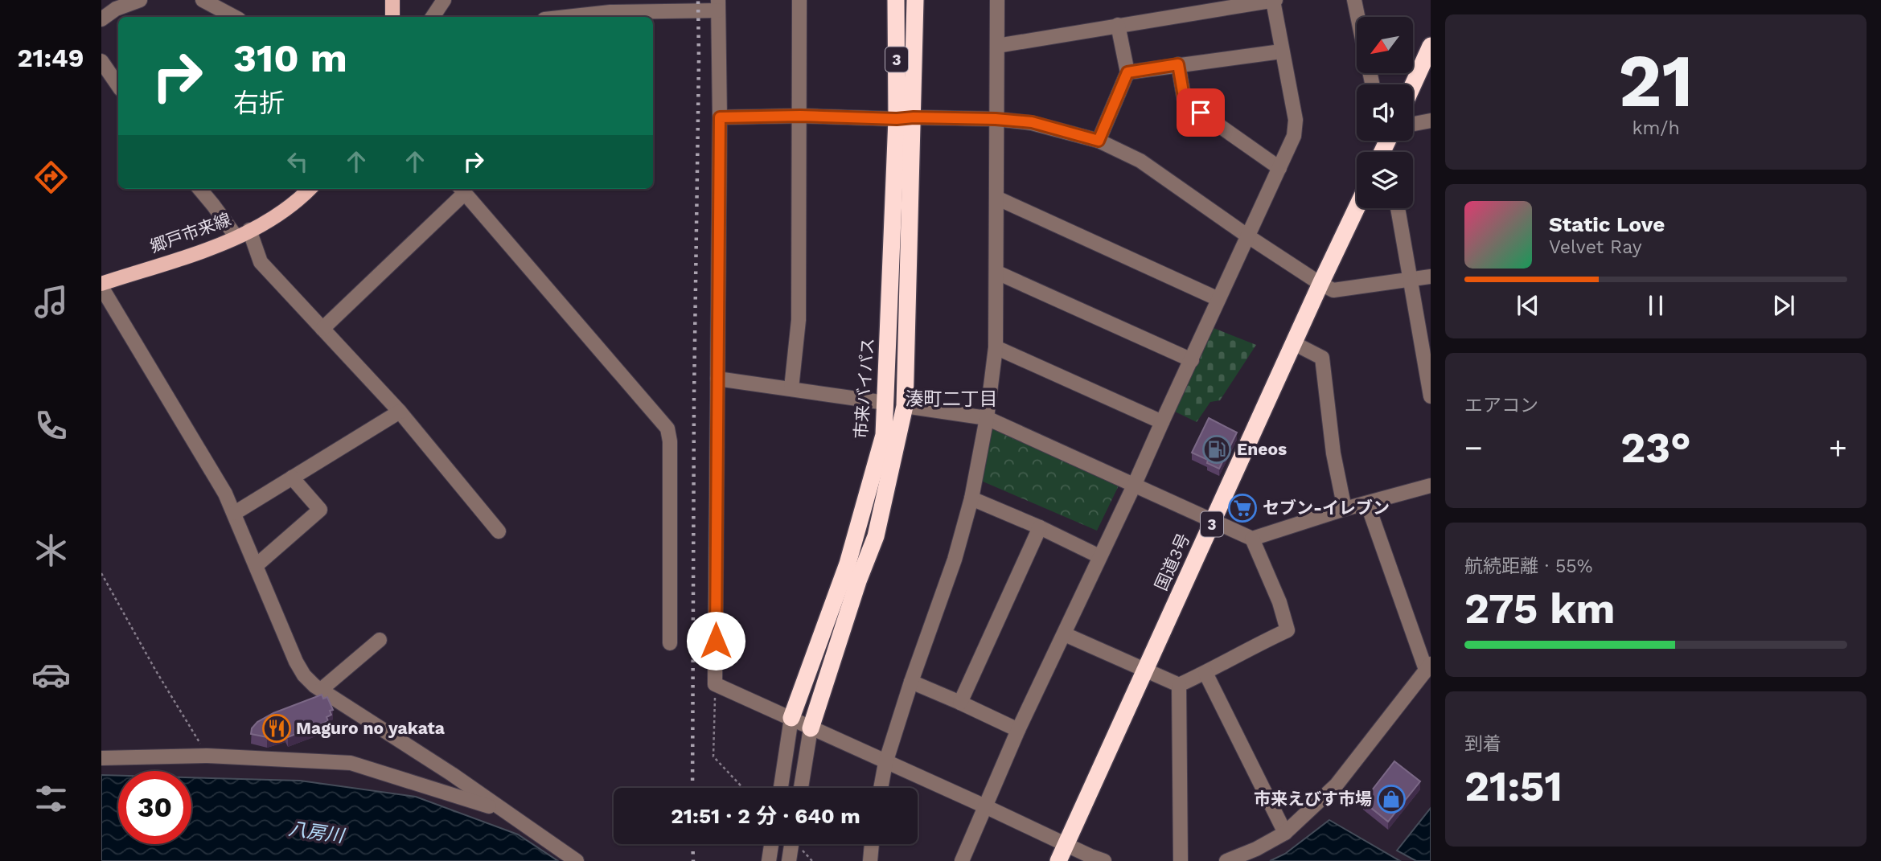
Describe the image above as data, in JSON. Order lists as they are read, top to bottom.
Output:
{
  "streets": {
    "highway": ["3", "市来バイパス", "国道3号"],
    "main road": ["郷戸市来線"]
  },
  "districts": ["湊町二丁目"],
  "water": ["八房川"],
  "places": {
    "fuel station": ["Eneos"],
    "supermarket": ["セブン-イレブン"],
    "restaurant": ["Maguro no yakata"],
    "shop": ["市来えびす市場"]
  },
  "north": "bottom left",
  "page": {
    "tabs": "21:49",
    "tile": [
      ["21", "km/h"],
      "エアコン",
      ["航続距離 · 55%", "275 km"],
      ["到着", "21:51"]
    ],
    "turn": ["310 m", "右折"],
    "song": ["Static Love", "Velvet Ray"],
    "heat": ["−", "23°", "+"],
    "limit": "30",
    "trip": "21:51 · 2 分 · 640 m"
  }
}
